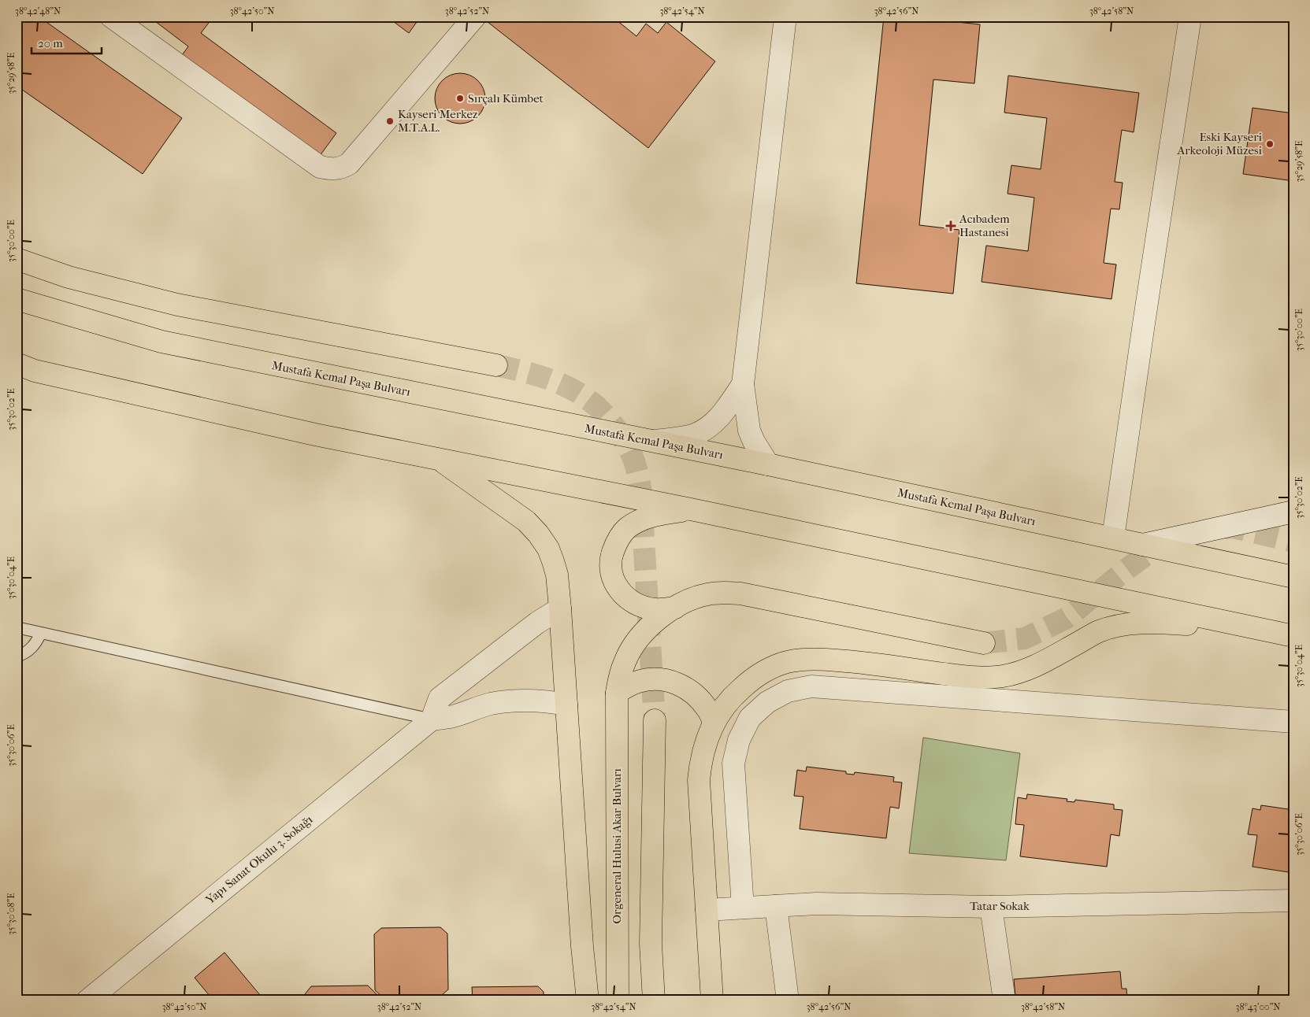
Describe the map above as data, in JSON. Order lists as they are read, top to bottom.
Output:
{
  "streets": {
    "main road": ["Mustafa Kemal Paşa Bulvarı", "Orgeneral Hulusi Akar Bulvarı"],
    "street": ["Yapı Sanat Okulu 3. Sokağı", "Tatar Sokak"]
  },
  "places": {
    "other": ["Sırçalı Kümbet", "Kayseri Merkez M.T.A.L.", "Eski Kayseri Arkeoloji Müzesi"],
    "health": ["Acıbadem Hastanesi"]
  },
  "scale_bar": "20 m",
  "coordinates": [
    "38°42'48\"N",
    "38°42'50\"N",
    "38°42'52\"N",
    "38°42'54\"N",
    "38°42'56\"N",
    "38°42'58\"N",
    "35°29'58\"E",
    "35°30'00\"E",
    "35°30'02\"E",
    "35°30'04\"E",
    "35°30'06\"E",
    "35°30'08\"E",
    "38°43'00\"N"
  ]
}
